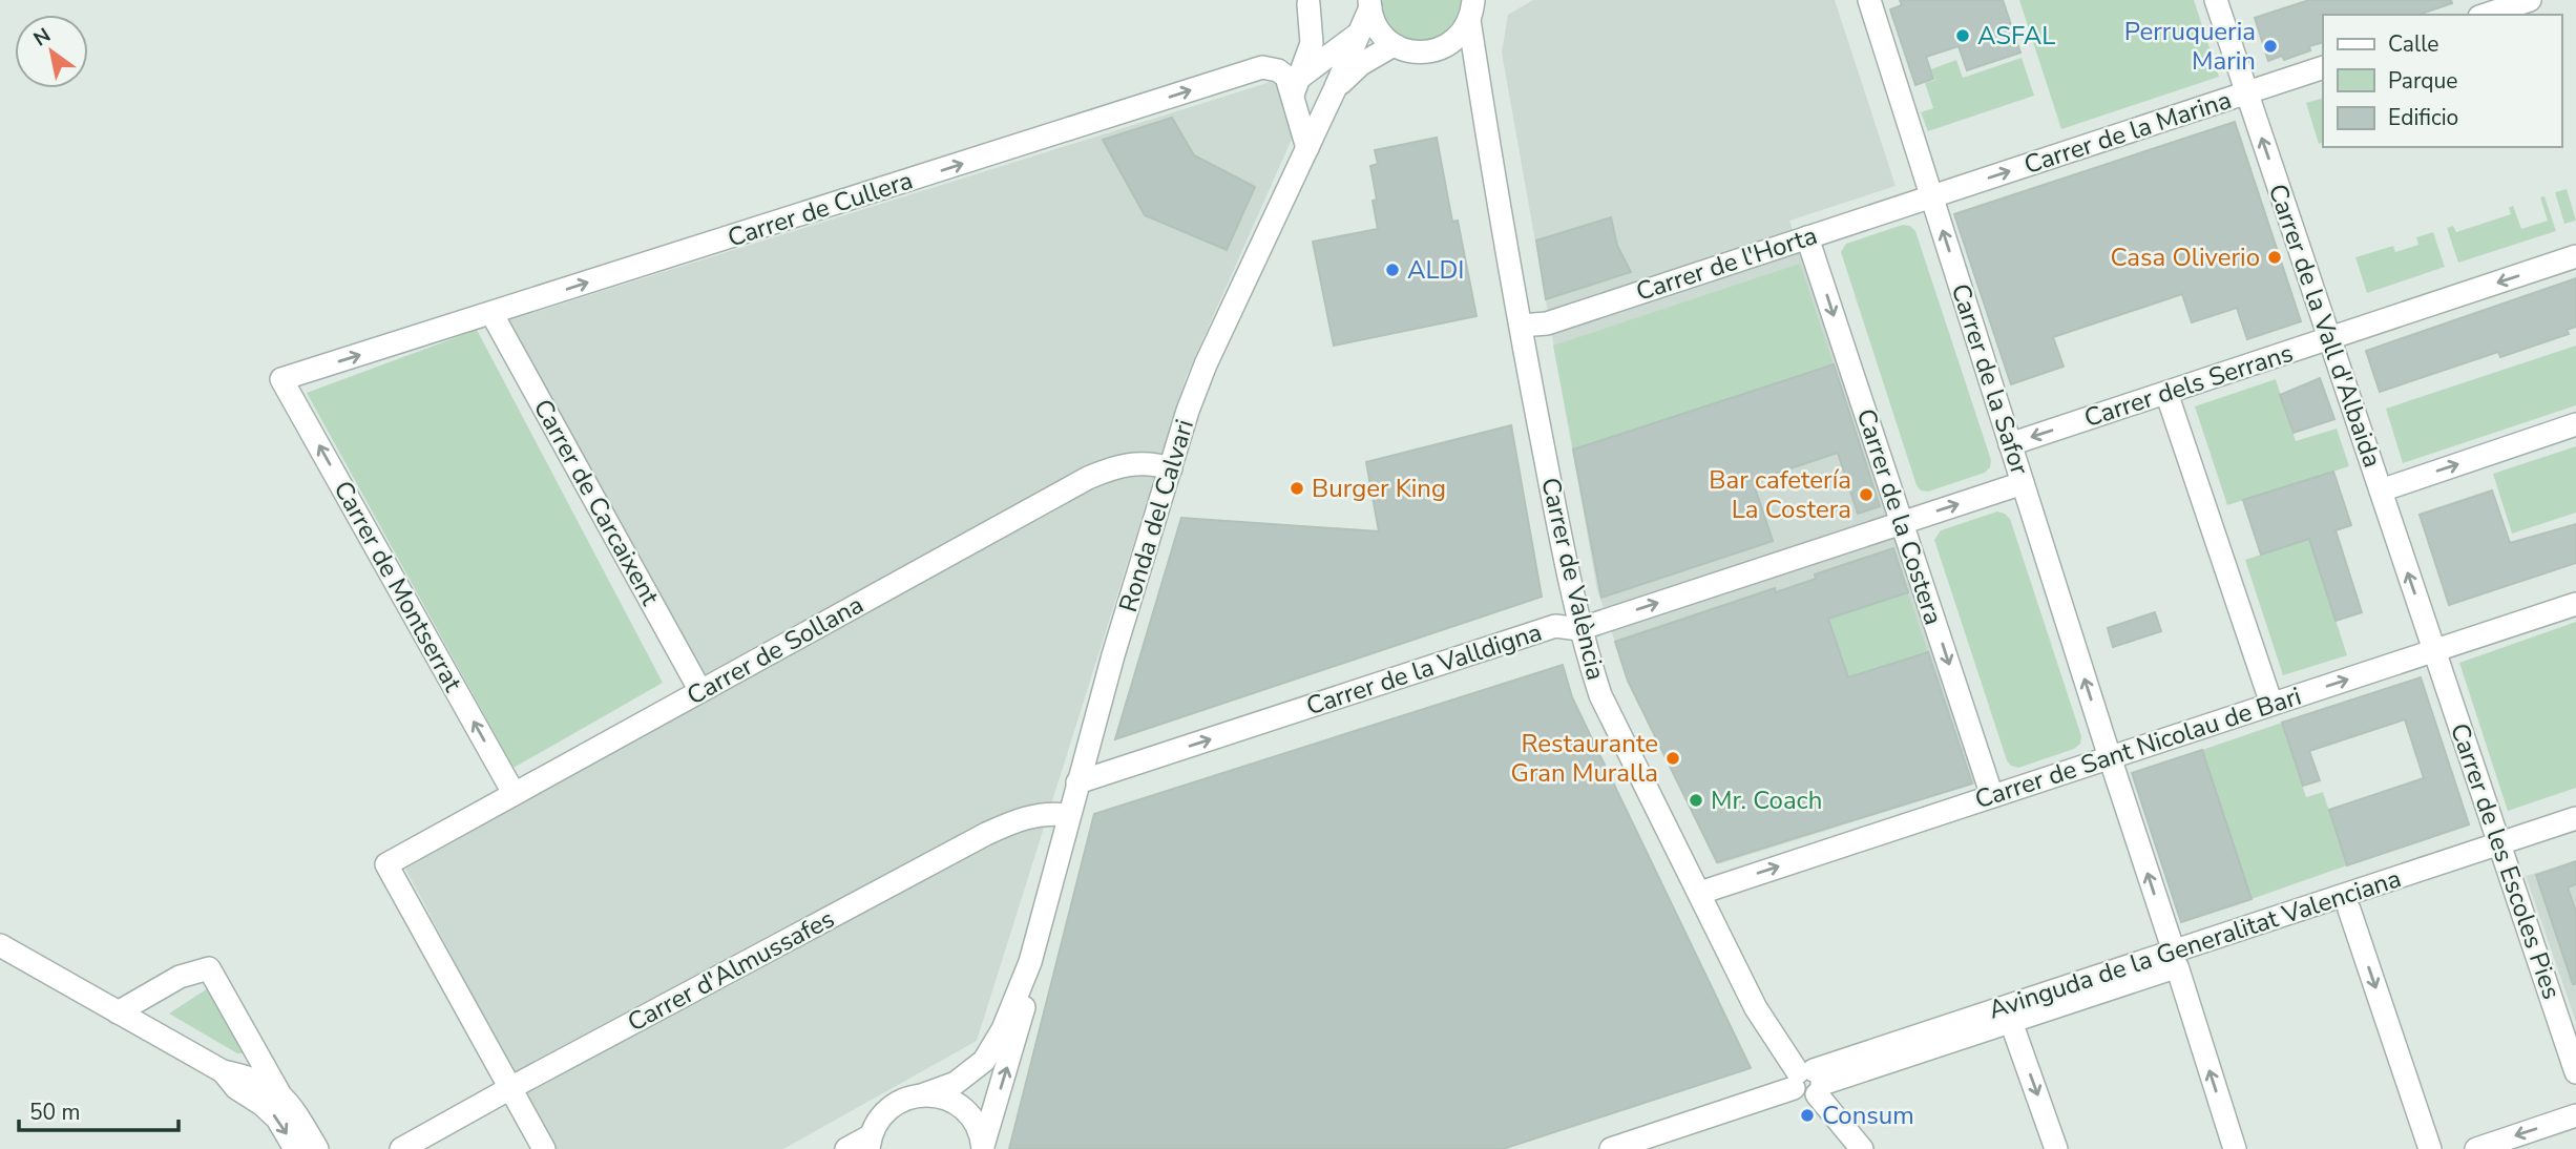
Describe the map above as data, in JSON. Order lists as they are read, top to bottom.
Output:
{
  "streets": {
    "street": [
      "Carrer de la Marina",
      "Carrer de Cullera",
      "Carrer de l'Horta",
      "Carrer de la Vall d'Albaida",
      "Carrer de la Safor",
      "Carrer dels Serrans",
      "Carrer de Carcaixent",
      "Ronda del Calvari",
      "Carrer de la Costera",
      "Carrer de València",
      "Carrer de Montserrat",
      "Carrer de Sollana",
      "Carrer de la Valldigna",
      "Carrer de Sant Nicolau de Bari",
      "Carrer de les Escoles Pies",
      "Avinguda de la Generalitat Valenciana",
      "Carrer d'Almussafes"
    ]
  },
  "crossings": [
    ["Carrer de la Marina", "Carrer de l'Horta"],
    ["Carrer de la Marina", "Carrer de la Vall d'Albaida"],
    ["Carrer de la Marina", "Carrer de la Safor"],
    ["Carrer de Cullera", "Carrer de Carcaixent"],
    ["Carrer de Cullera", "Ronda del Calvari"],
    ["Carrer de Cullera", "Carrer de Montserrat"],
    ["Carrer de l'Horta", "Carrer de la Safor"],
    ["Carrer de l'Horta", "Carrer de la Costera"],
    ["Carrer de l'Horta", "Carrer de València"],
    ["Carrer de la Vall d'Albaida", "Carrer dels Serrans"],
    ["Carrer de la Vall d'Albaida", "Carrer de Sant Nicolau de Bari"],
    ["Carrer de la Vall d'Albaida", "Carrer de les Escoles Pies"],
    ["Carrer de la Safor", "Carrer dels Serrans"],
    ["Carrer de la Safor", "Carrer de la Valldigna"],
    ["Carrer de la Safor", "Carrer de Sant Nicolau de Bari"],
    ["Carrer de la Safor", "Avinguda de la Generalitat Valenciana"],
    ["Carrer de Carcaixent", "Carrer de Sollana"],
    ["Ronda del Calvari", "Carrer de Sollana"],
    ["Ronda del Calvari", "Carrer de la Valldigna"],
    ["Ronda del Calvari", "Carrer d'Almussafes"],
    ["Carrer de la Costera", "Carrer de la Valldigna"],
    ["Carrer de la Costera", "Carrer de Sant Nicolau de Bari"],
    ["Carrer de València", "Carrer de la Valldigna"],
    ["Carrer de València", "Carrer de Sant Nicolau de Bari"],
    ["Carrer de València", "Avinguda de la Generalitat Valenciana"],
    ["Carrer de Montserrat", "Carrer de Sollana"],
    ["Carrer de Sollana", "Carrer d'Almussafes"],
    ["Carrer de Sant Nicolau de Bari", "Carrer de les Escoles Pies"],
    ["Carrer de les Escoles Pies", "Avinguda de la Generalitat Valenciana"]
  ],
  "one_way": [
    "Carrer de la Marina",
    "Carrer de Cullera",
    "Carrer de la Costera",
    "Carrer de Montserrat",
    "Carrer de la Valldigna",
    "Carrer de Sant Nicolau de Bari"
  ],
  "places": [
    "ASFAL",
    "Perruqueria Marin",
    "Casa Oliverio",
    "ALDI",
    "Burger King",
    "Bar cafetería La Costera",
    "Restaurante Gran Muralla",
    "Mr. Coach",
    "Consum"
  ],
  "legend": ["Calle", "Parque", "Edificio"],
  "scale_bar": "50 m",
  "north": "top left"
}
